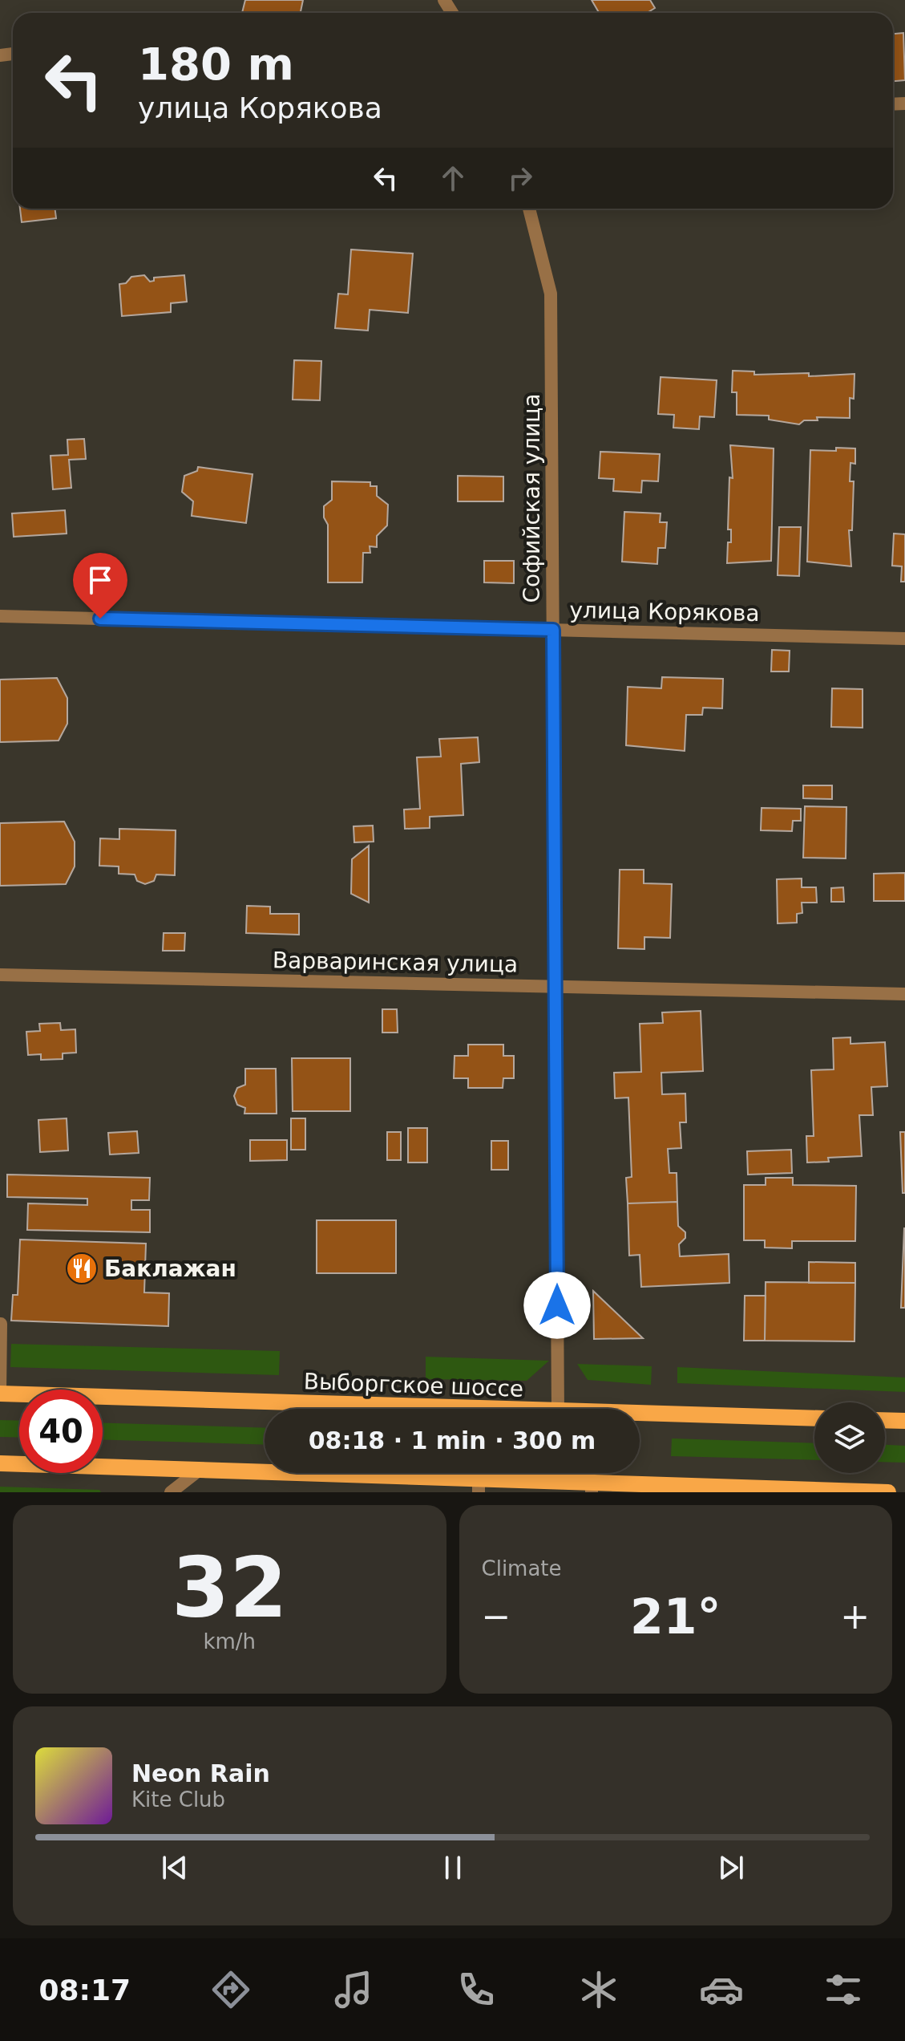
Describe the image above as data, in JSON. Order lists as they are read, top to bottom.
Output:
{
  "streets": {
    "main road": ["Выборгское шоссе"],
    "street": ["Софийская улица", "улица Корякова", "Варваринская улица"]
  },
  "crossings": [
    ["Софийская улица", "улица Корякова"],
    ["Софийская улица", "Варваринская улица"]
  ],
  "places": {
    "restaurant": ["Баклажан"]
  },
  "page": {
    "turn": ["180 m", "улица Корякова"],
    "limit": "40",
    "trip": "08:18 · 1 min · 300 m",
    "tile": [
      ["32", "km/h"],
      "Climate"
    ],
    "heat": ["−", "21°", "+"],
    "song": ["Neon Rain", "Kite Club"],
    "tabs": "08:17"
  }
}
